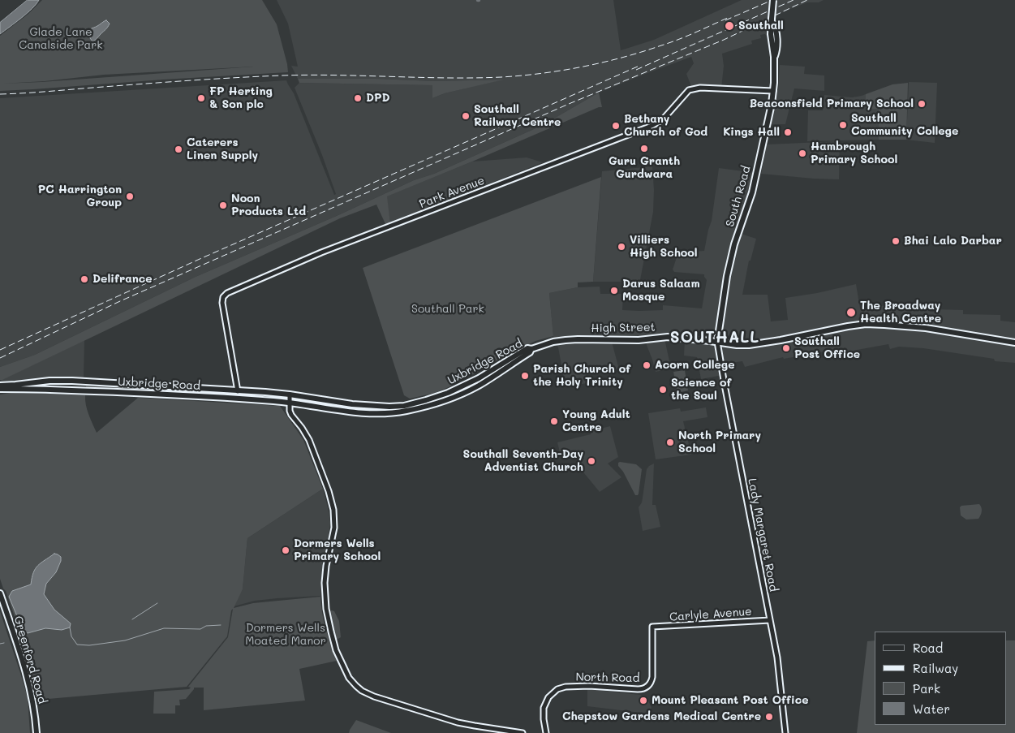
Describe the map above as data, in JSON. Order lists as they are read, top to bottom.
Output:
{
  "streets": {
    "main road": [
      "South Road",
      "High Street",
      "Uxbridge Road",
      "Greenford Road"
    ],
    "street": [
      "Park Avenue",
      "Lady Margaret Road",
      "Carlyle Avenue",
      "North Road"
    ]
  },
  "crossings": [
    ["Park Avenue", "South Road"],
    ["Park Avenue", "Uxbridge Road"],
    ["South Road", "High Street"],
    ["South Road", "Lady Margaret Road"],
    ["High Street", "Uxbridge Road"],
    ["High Street", "Lady Margaret Road"],
    ["Lady Margaret Road", "Carlyle Avenue"],
    ["Carlyle Avenue", "North Road"]
  ],
  "districts": ["SOUTHALL"],
  "parks": ["Glade Lane Canalside Park", "Southall Park", "Dormers Wells Moated Manor"],
  "places": [
    "Southall",
    "FP Herting & Son plc",
    "DPD",
    "Beaconsfield Primary School",
    "Southall Railway Centre",
    "Southall Community College",
    "Bethany Church of God",
    "Kings Hall",
    "Guru Granth Gurdwara",
    "Caterers Linen Supply",
    "Hambrough Primary School",
    "PC Harrington Group",
    "Noon Products Ltd",
    "Bhai Lalo Darbar",
    "Villiers High School",
    "Delifrance",
    "Darus Salaam Mosque",
    "The Broadway Health Centre",
    "Southall Post Office",
    "Acorn College",
    "Parish Church of the Holy Trinity",
    "Science of the Soul",
    "Young Adult Centre",
    "North Primary School",
    "Southall Seventh-Day Adventist Church",
    "Dormers Wells Primary School",
    "Mount Pleasant Post Office",
    "Chepstow Gardens Medical Centre"
  ],
  "legend": [
    "Road",
    "Railway",
    "Park",
    "Water"
  ]
}
